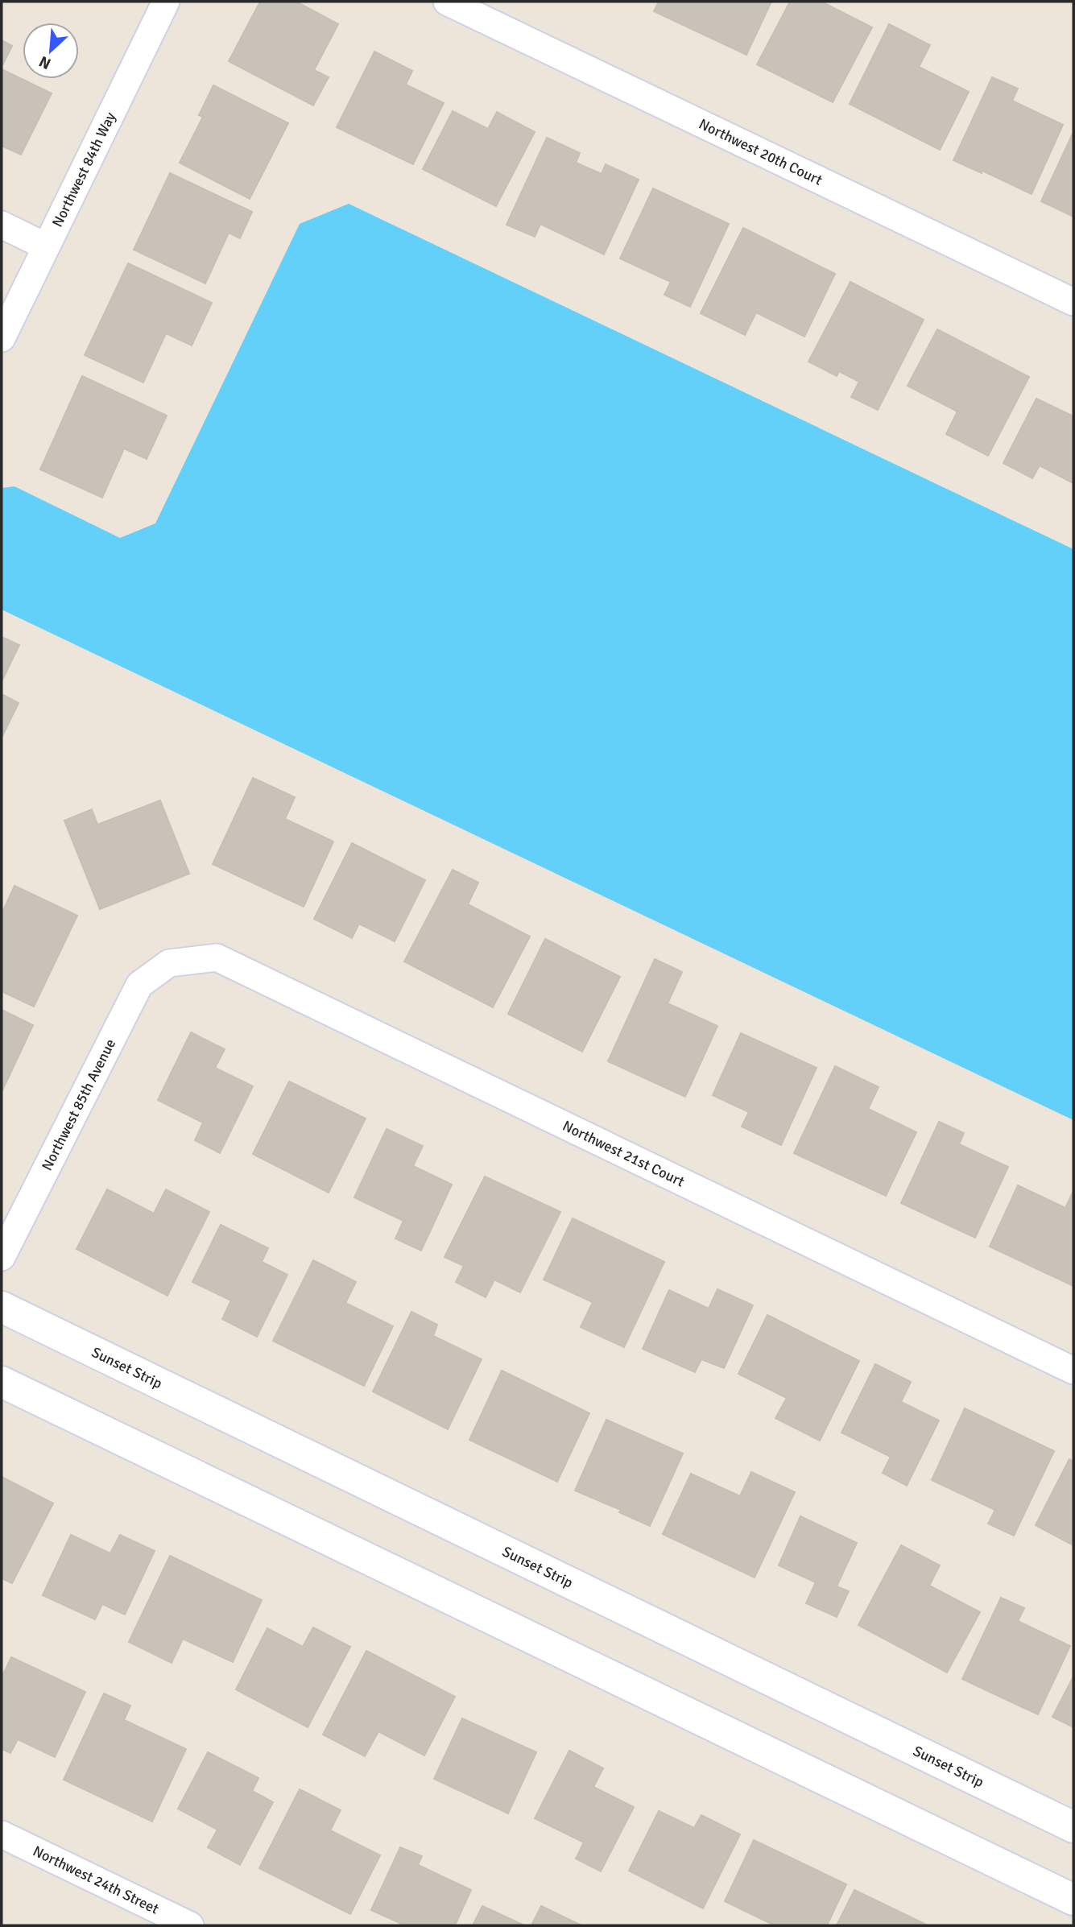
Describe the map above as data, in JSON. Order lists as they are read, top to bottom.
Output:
{
  "streets": {
    "street": [
      "Northwest 20th Court",
      "Northwest 84th Way",
      "Northwest 85th Avenue",
      "Northwest 21st Court",
      "Sunset Strip",
      "Northwest 24th Street"
    ]
  },
  "crossings": [
    ["Northwest 85th Avenue", "Northwest 21st Court"]
  ],
  "north": "bottom left"
}
